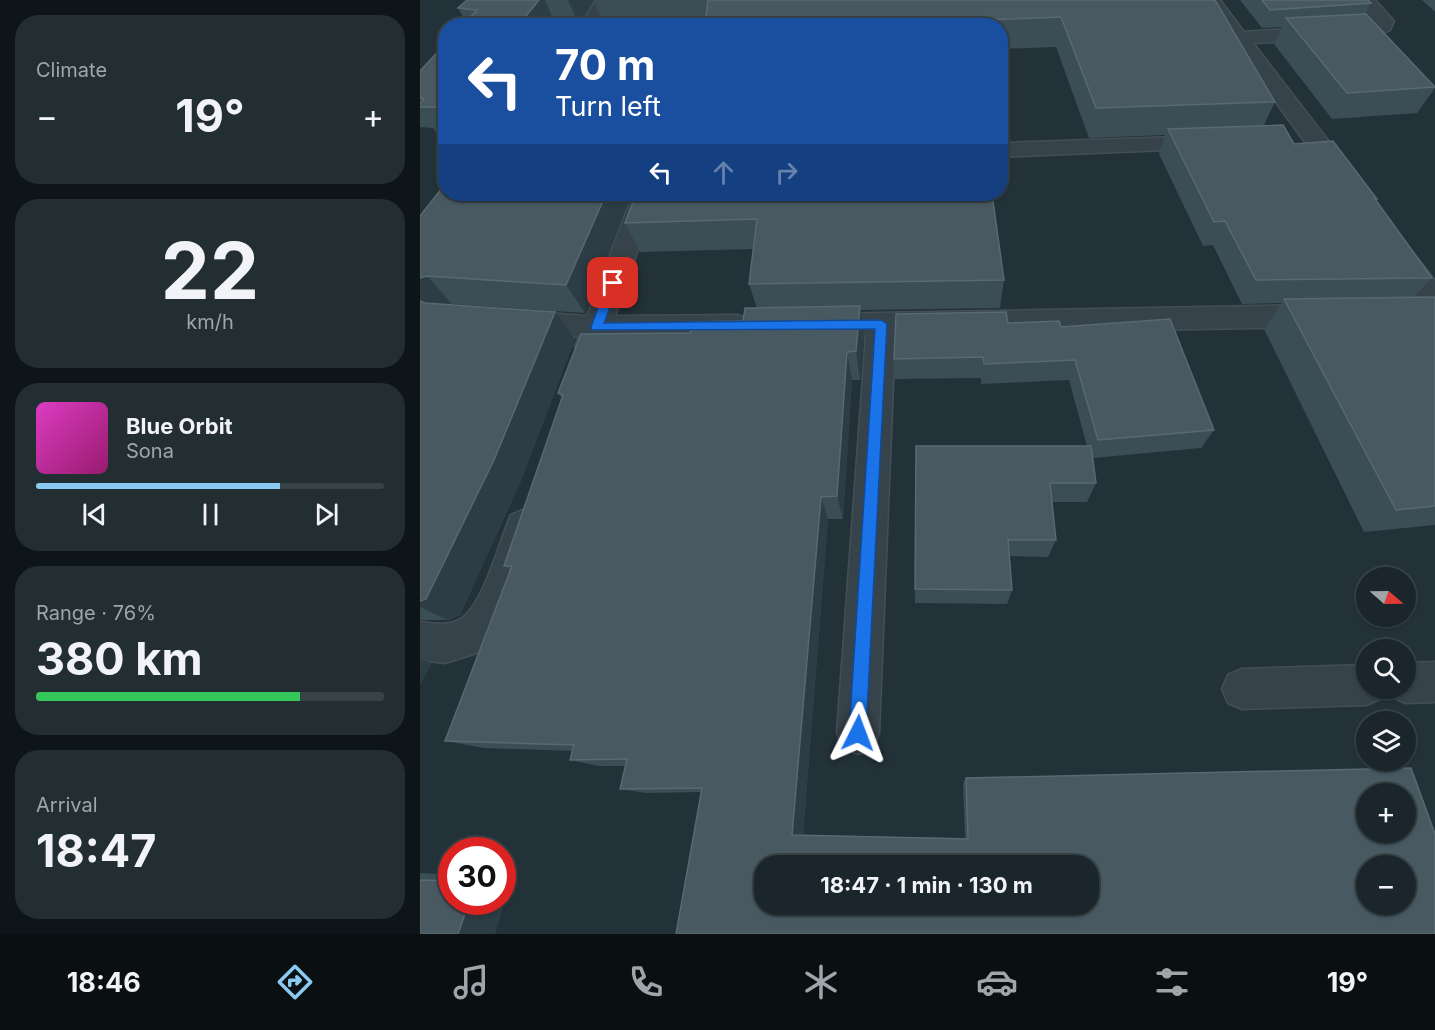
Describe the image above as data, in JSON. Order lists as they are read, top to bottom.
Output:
{
  "north": "right",
  "page": {
    "tile": [
      "Climate",
      ["22", "km/h"],
      ["Range · 76%", "380 km"],
      ["Arrival", "18:47"]
    ],
    "turn": ["70 m", "Turn left"],
    "heat": ["−", "19°", "+"],
    "song": ["Blue Orbit", "Sona"],
    "map_buttons": ["+", "−"],
    "limit": "30",
    "trip": "18:47 · 1 min · 130 m",
    "tabs": ["18:46", "19°"]
  }
}
